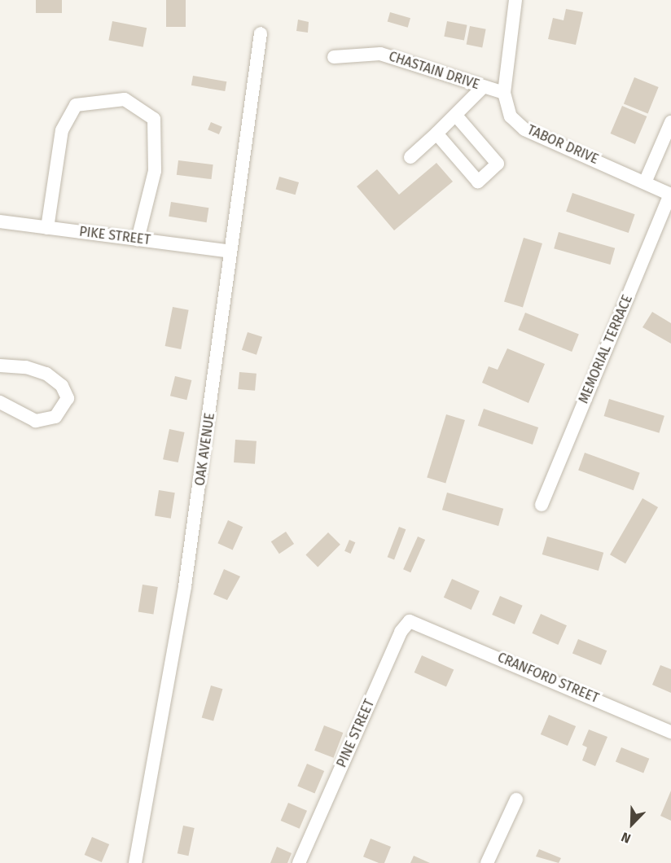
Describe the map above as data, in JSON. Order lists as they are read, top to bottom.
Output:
{
  "streets": {
    "street": [
      "CHASTAIN DRIVE",
      "TABOR DRIVE",
      "PIKE STREET",
      "MEMORIAL TERRACE",
      "OAK AVENUE",
      "CRANFORD STREET",
      "PINE STREET"
    ]
  },
  "crossings": [
    ["CHASTAIN DRIVE", "TABOR DRIVE"],
    ["TABOR DRIVE", "MEMORIAL TERRACE"],
    ["PIKE STREET", "OAK AVENUE"],
    ["CRANFORD STREET", "PINE STREET"]
  ],
  "north": "bottom left"
}
